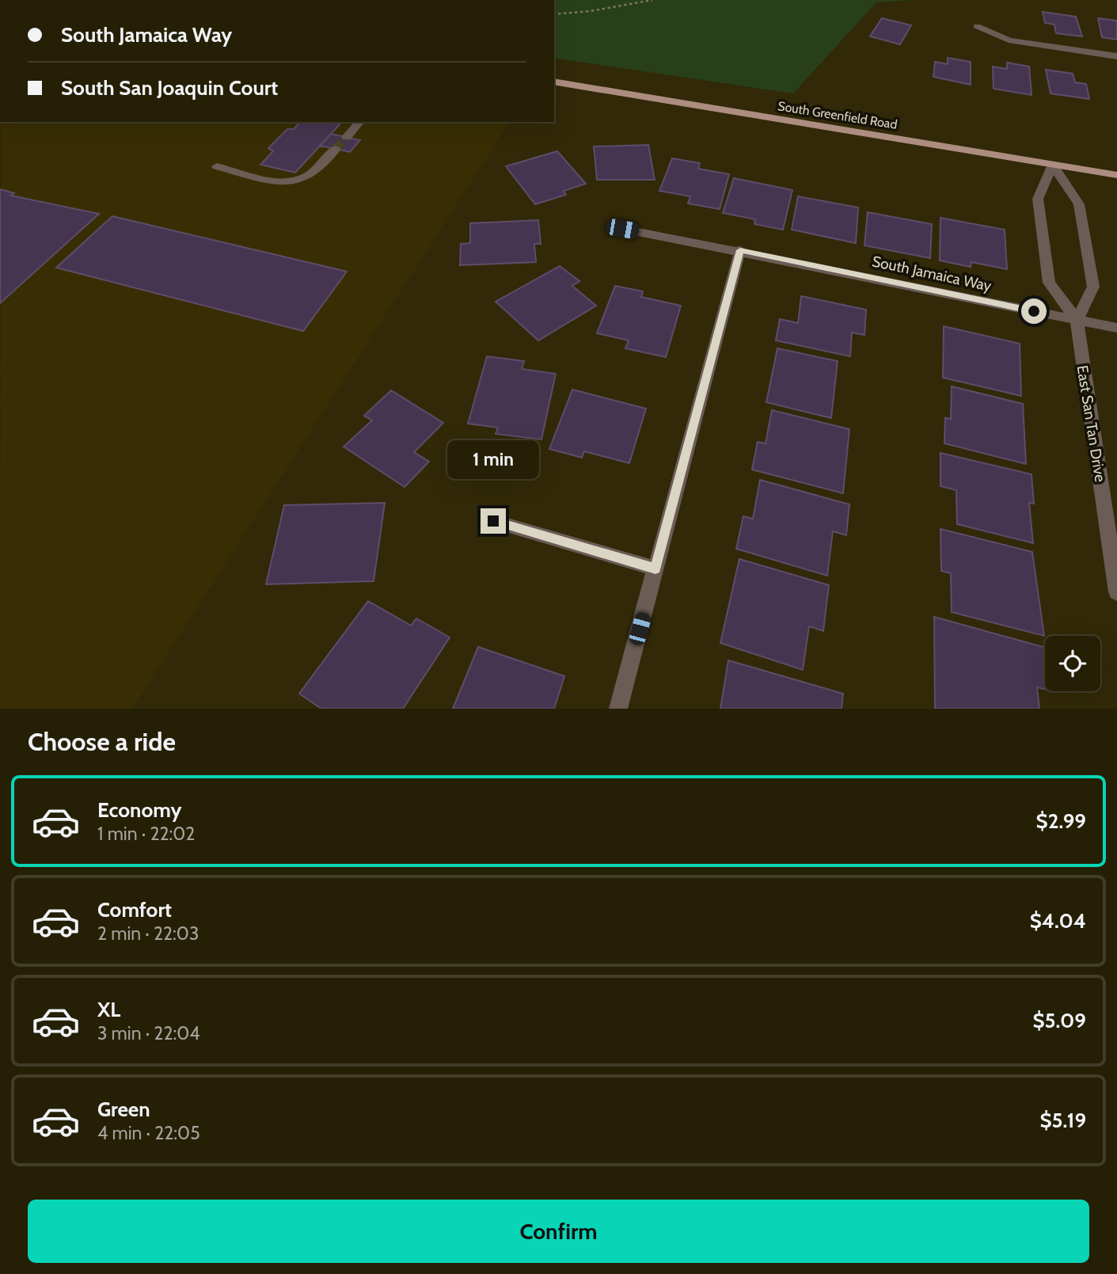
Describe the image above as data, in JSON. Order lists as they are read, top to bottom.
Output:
{
  "streets": {
    "main road": ["South Greenfield Road"],
    "street": ["South Jamaica Way", "East San Tan Drive"]
  },
  "crossings": [
    ["South Greenfield Road", "East San Tan Drive"],
    ["South Jamaica Way", "East San Tan Drive"]
  ],
  "page": {
    "banner": ["South Jamaica Way", "South San Joaquin Court"],
    "bubble": "1 min",
    "heading": "Choose a ride",
    "list": [
      {
        "name": "Economy",
        "note": "1 min · 22:02",
        "value": "$2.99"
      },
      {
        "name": "Comfort",
        "note": "2 min · 22:03",
        "value": "$4.04"
      },
      {
        "name": "XL",
        "note": "3 min · 22:04",
        "value": "$5.09"
      },
      {
        "name": "Green",
        "note": "4 min · 22:05",
        "value": "$5.19"
      }
    ],
    "buttons": "Confirm"
  }
}
